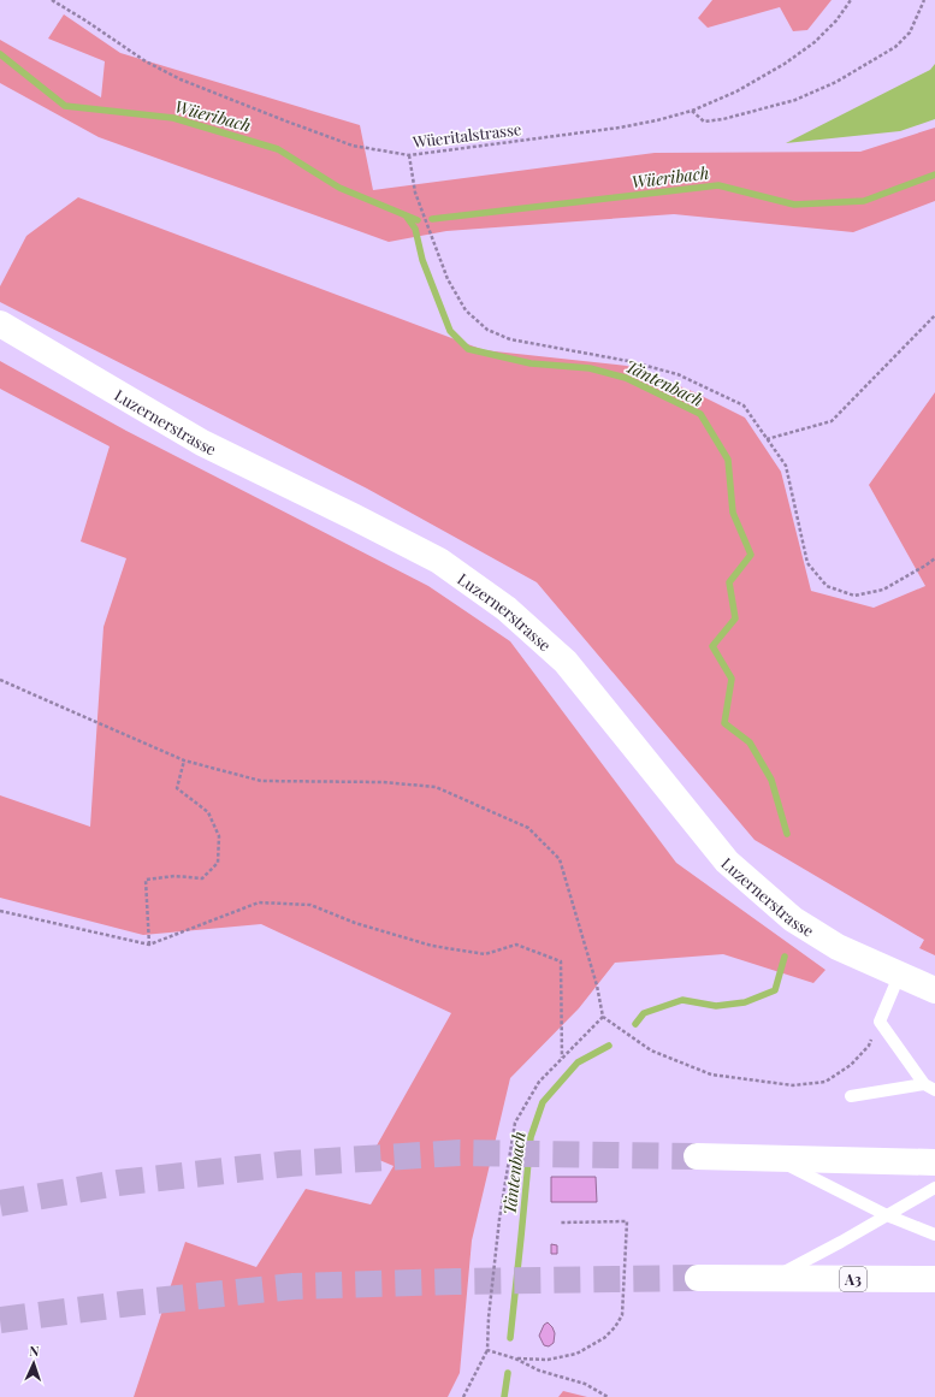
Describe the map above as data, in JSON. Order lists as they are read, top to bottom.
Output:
{
  "streets": {
    "main road": ["Luzernerstrasse", "A3"],
    "path": ["Wüeritalstrasse"]
  },
  "water": ["Wüeribach", "Täntenbach"],
  "north": "top"
}
